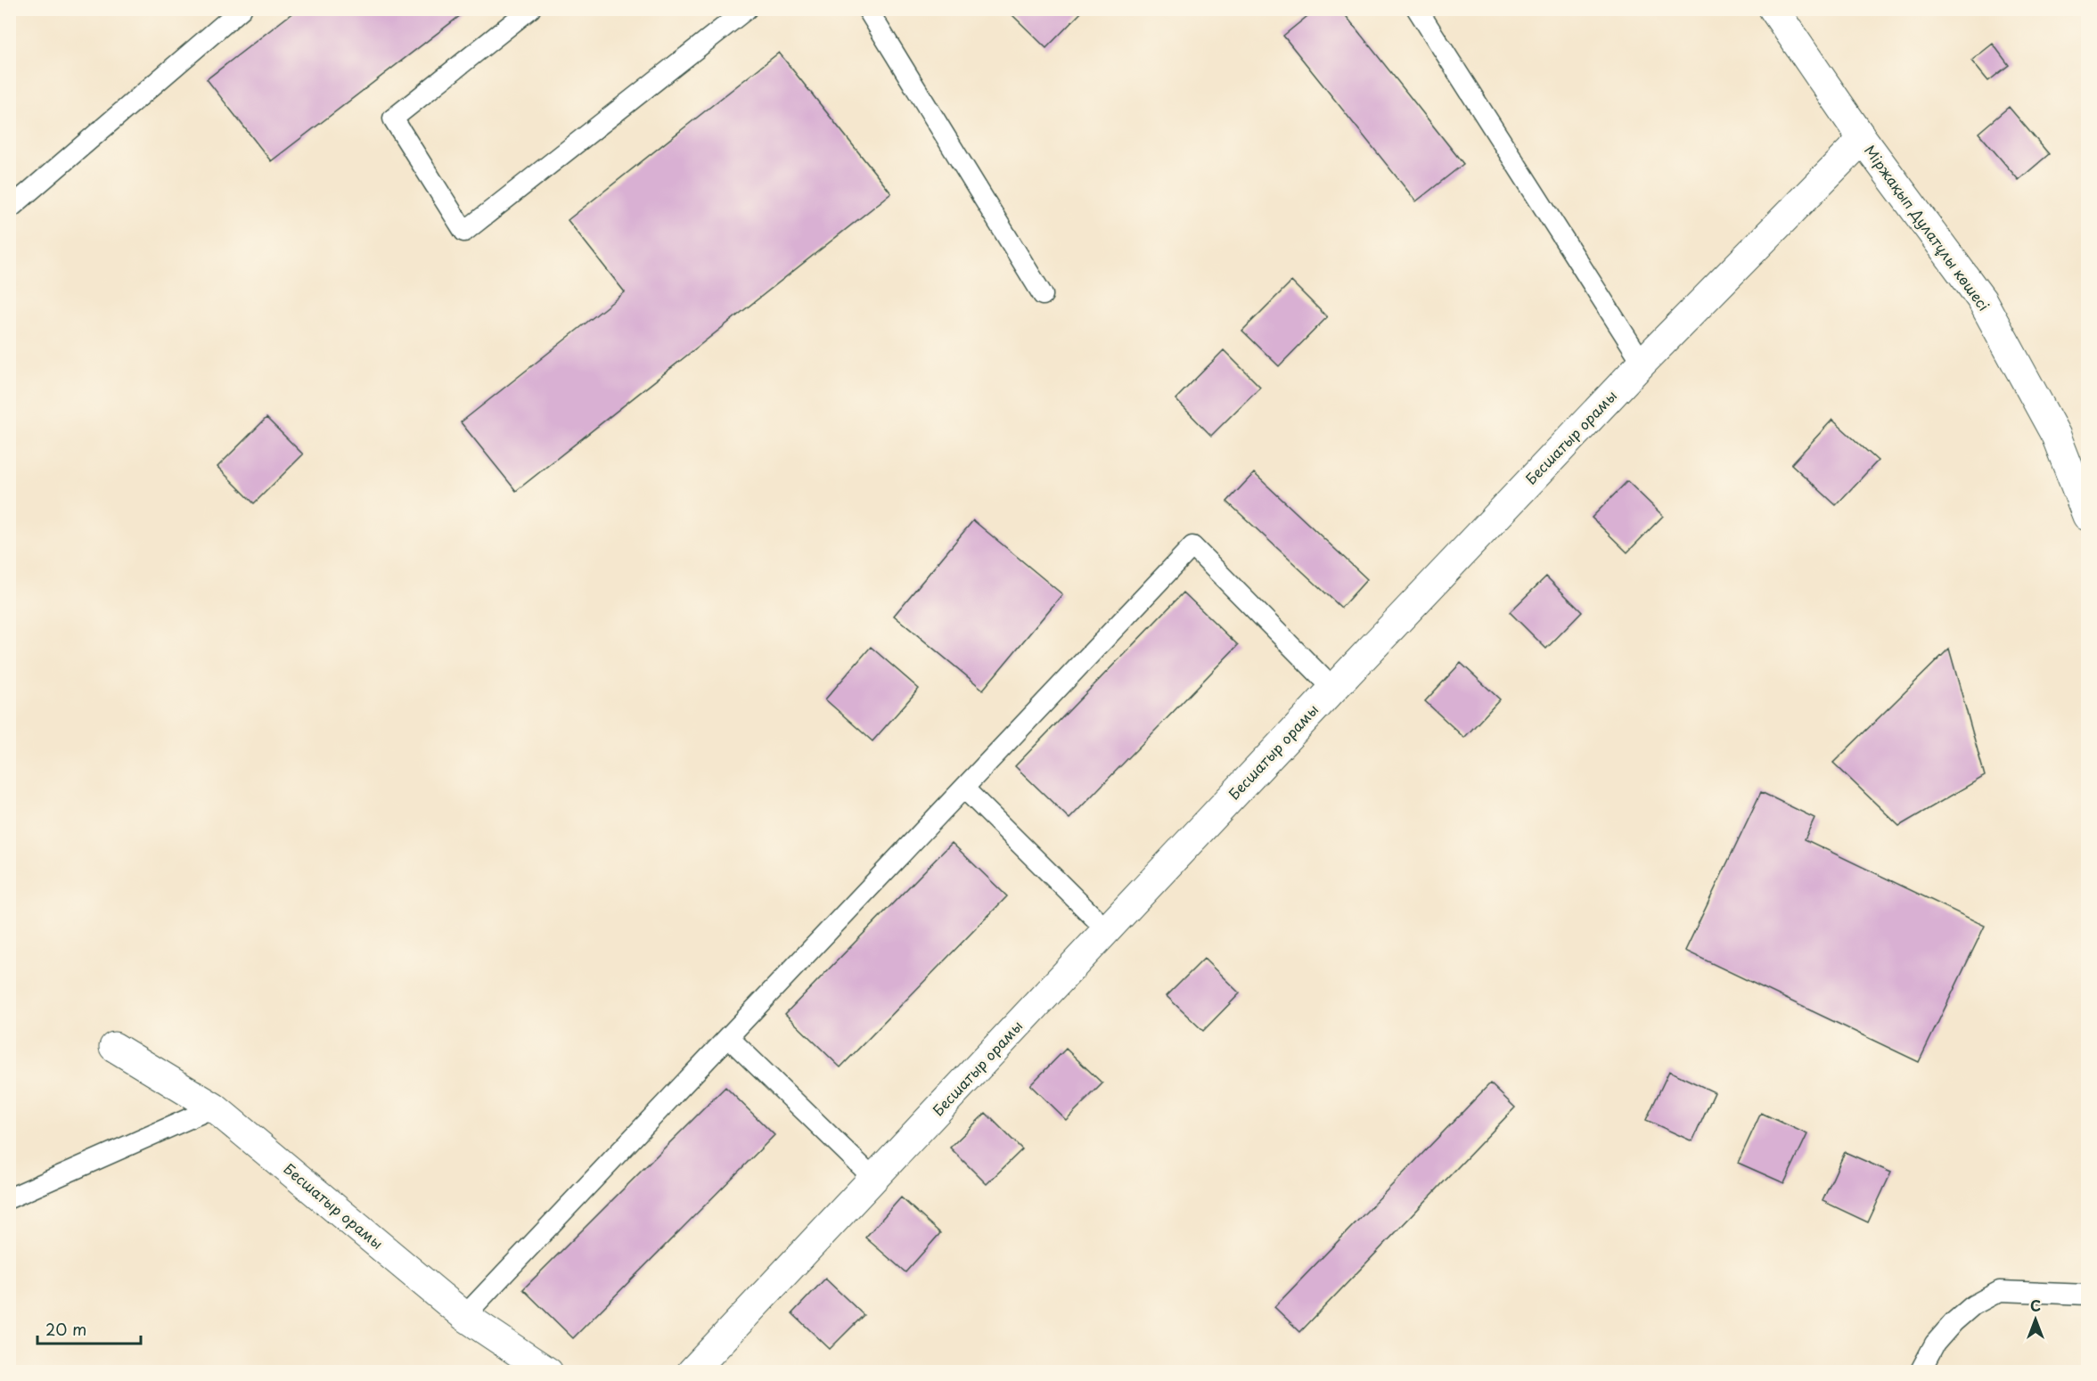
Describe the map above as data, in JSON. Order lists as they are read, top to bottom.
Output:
{
  "streets": {
    "street": ["Міржақып Дулатұлы көшесі", "Бесшатыр орамы"]
  },
  "crossings": [
    ["Міржақып Дулатұлы көшесі", "Бесшатыр орамы"]
  ],
  "scale_bar": "20 m",
  "north": "top"
}
